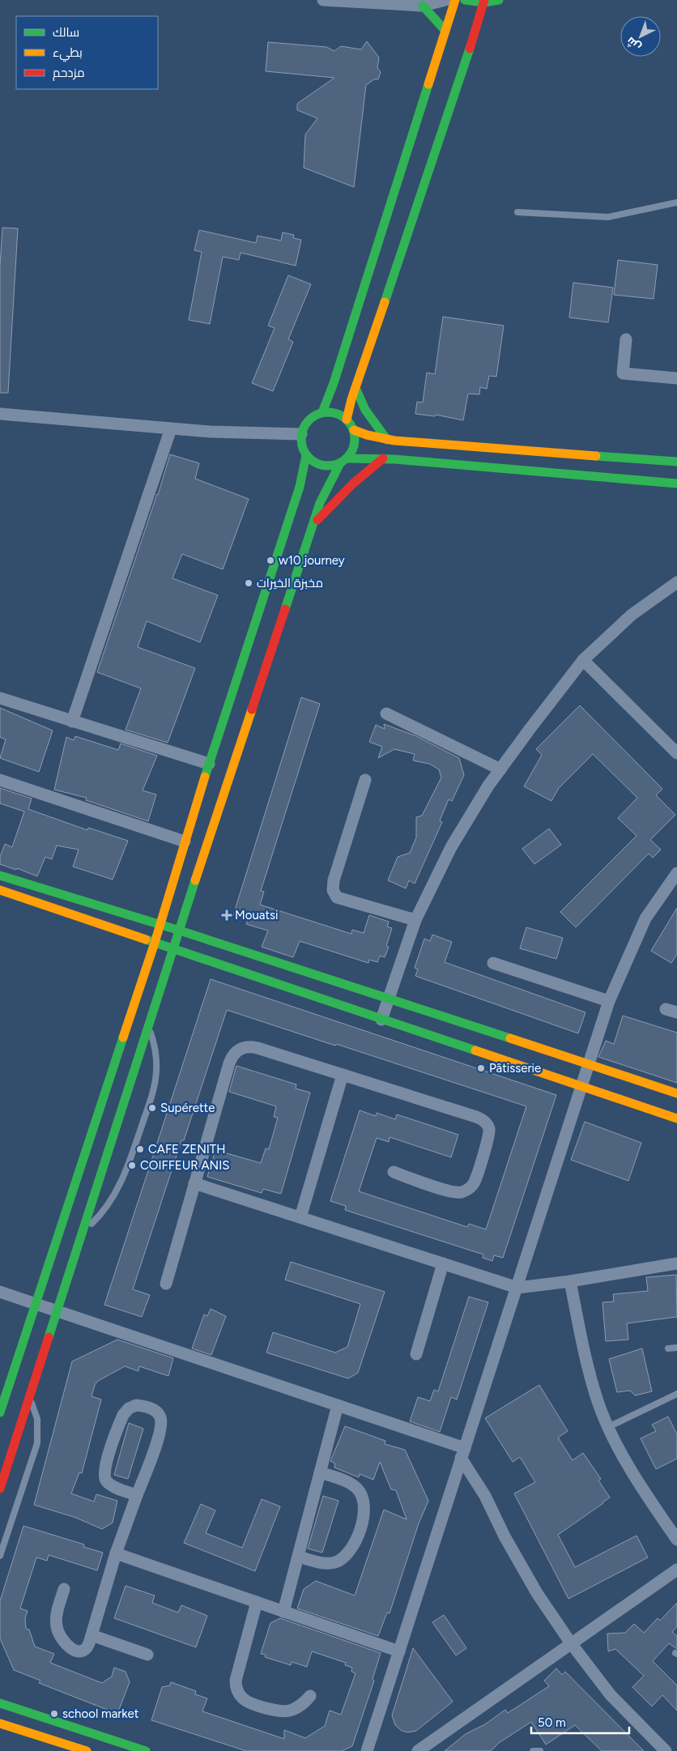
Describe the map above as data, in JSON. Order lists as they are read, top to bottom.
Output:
{
  "places": {
    "other": [
      "w10 journey",
      "مخبزة الخيرات",
      "Pâtisserie",
      "Supérette",
      "CAFE ZENITH",
      "COIFFEUR ANIS",
      "school market"
    ],
    "health": ["Mouatsi"]
  },
  "legend": ["سالك", "بطيء", "مزدحم"],
  "scale_bar": "50 m",
  "north": "bottom left"
}
